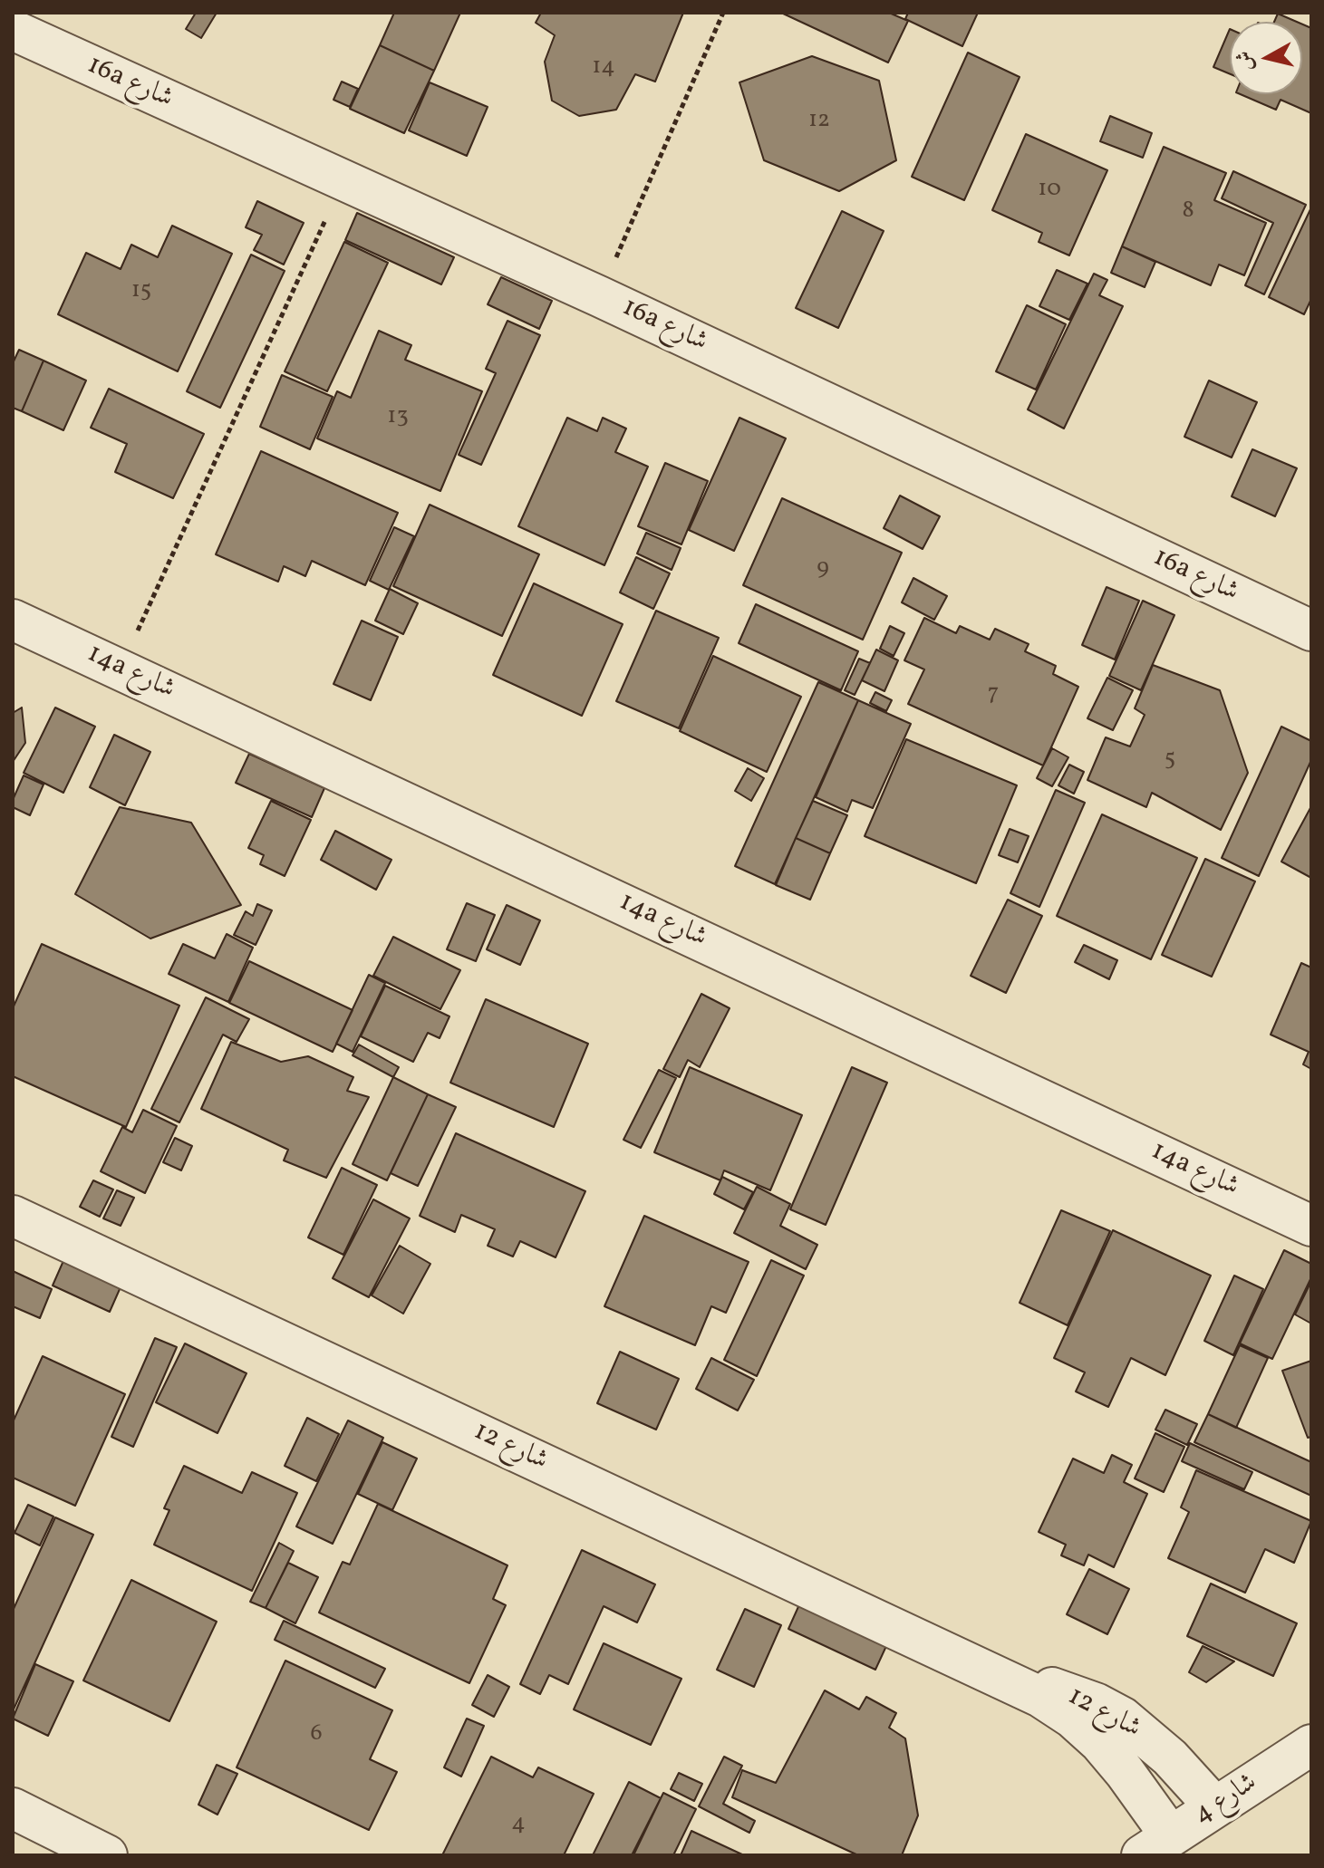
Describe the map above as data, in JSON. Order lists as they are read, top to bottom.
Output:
{
  "streets": {
    "street": [
      "16a شارع",
      "14a شارع",
      "شارع 12",
      "شارع 4"
    ]
  },
  "crossings": [
    ["شارع 12", "شارع 4"]
  ],
  "house_numbers": [
    "14",
    "12",
    "10",
    "8",
    "15",
    "13",
    "9",
    "7",
    "5",
    "6",
    "4"
  ],
  "north": "left"
}
